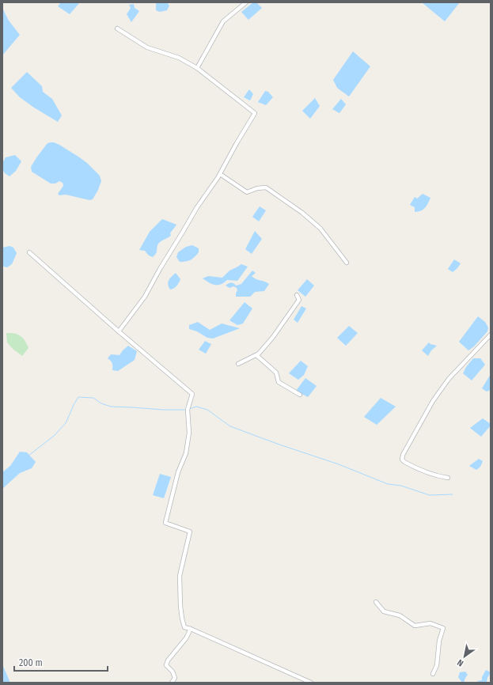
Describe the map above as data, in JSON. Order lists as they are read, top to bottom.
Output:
{
  "scale_bar": "200 m",
  "north": "bottom left"
}
